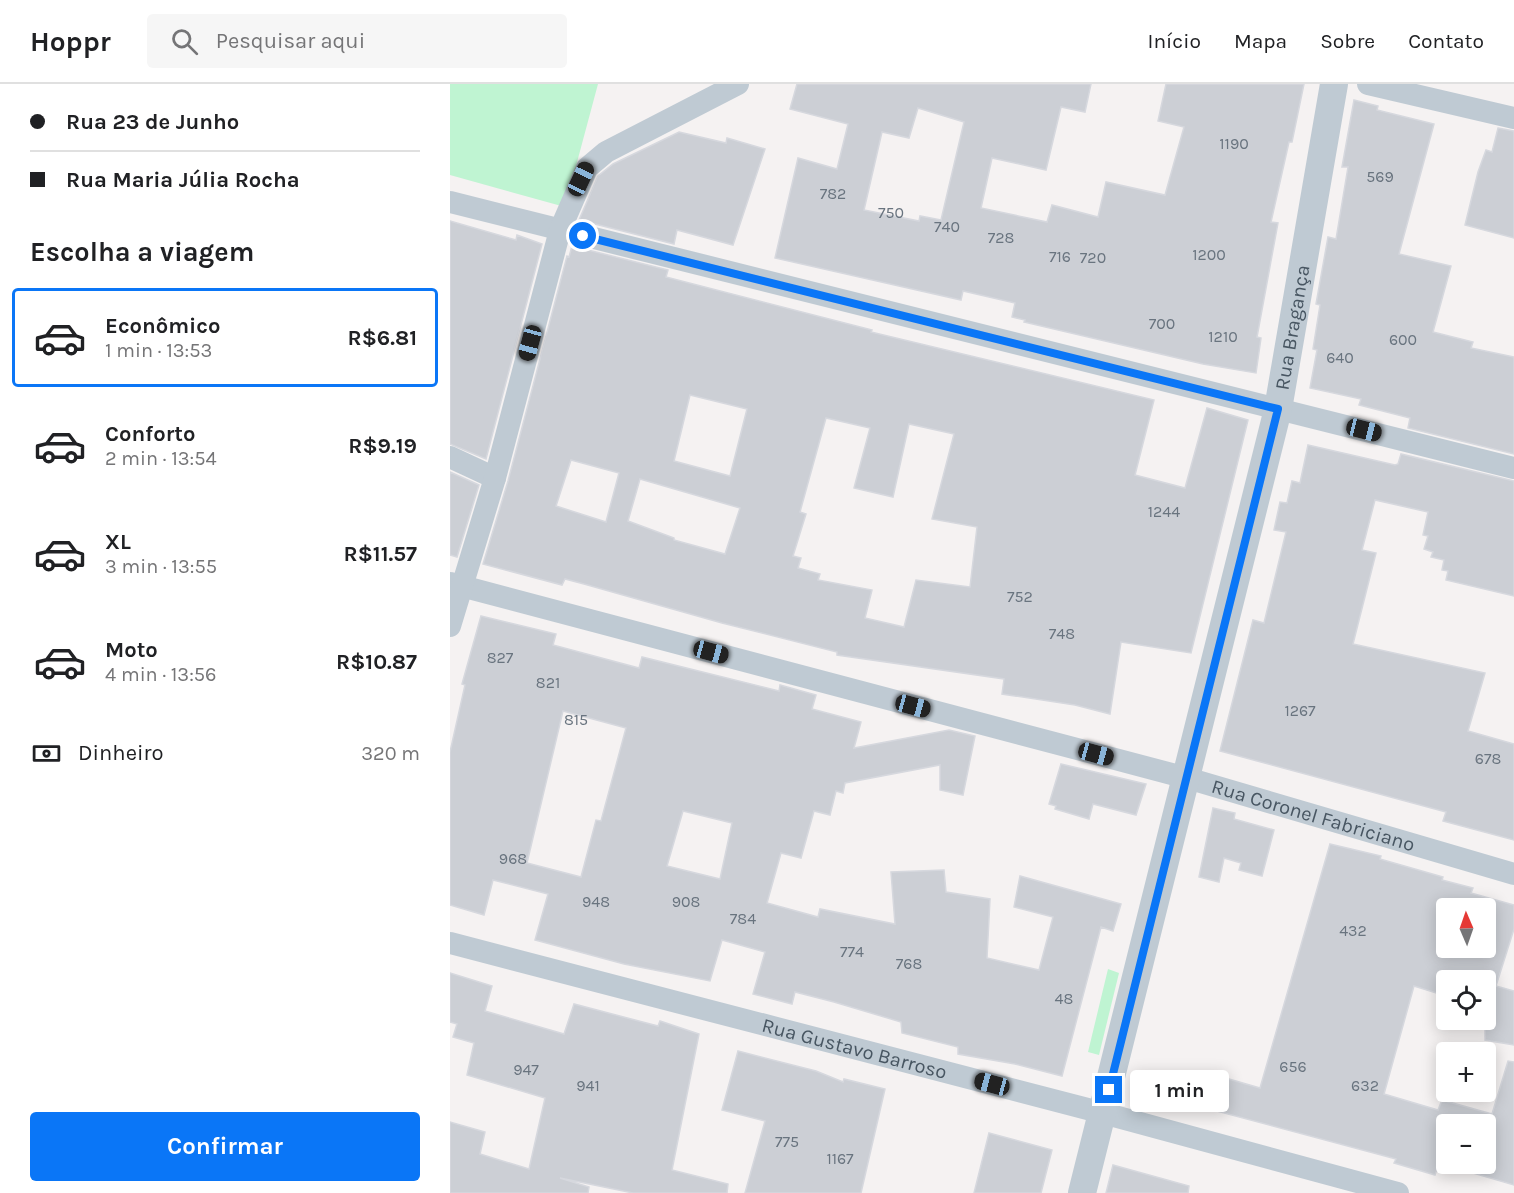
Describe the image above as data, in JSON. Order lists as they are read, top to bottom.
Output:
{
  "streets": {
    "street": ["Rua Bragança", "Rua Coronel Fabriciano", "Rua Gustavo Barroso"]
  },
  "crossings": [
    ["Rua Bragança", "Rua Coronel Fabriciano"],
    ["Rua Bragança", "Rua Gustavo Barroso"]
  ],
  "house_numbers": [
    "1190",
    "569",
    "782",
    "750",
    "740",
    "728",
    "1200",
    "716",
    "720",
    "700",
    "1210",
    "600",
    "640",
    "1244",
    "752",
    "748",
    "827",
    "821",
    "1267",
    "815",
    "678",
    "968",
    "948",
    "908",
    "784",
    "432",
    "774",
    "768",
    "48",
    "656",
    "947",
    "941",
    "632",
    "775",
    "1167"
  ],
  "north": "top",
  "page": {
    "header": "Hoppr",
    "search": "Pesquisar aqui",
    "nav": [
      "Início",
      "Mapa",
      "Sobre",
      "Contato"
    ],
    "banner": ["Rua 23 de Junho", "Rua Maria Júlia Rocha"],
    "heading": "Escolha a viagem",
    "list": [
      {
        "name": "Econômico",
        "note": "1 min · 13:53",
        "value": "R$6.81"
      },
      {
        "name": "Conforto",
        "note": "2 min · 13:54",
        "value": "R$9.19"
      },
      {
        "name": "XL",
        "note": "3 min · 13:55",
        "value": "R$11.57"
      },
      {
        "name": "Moto",
        "note": "4 min · 13:56",
        "value": "R$10.87"
      }
    ],
    "pay": ["Dinheiro", "320 m"],
    "map_buttons": ["+", "−"],
    "bubble": "1 min",
    "buttons": "Confirmar"
  }
}
